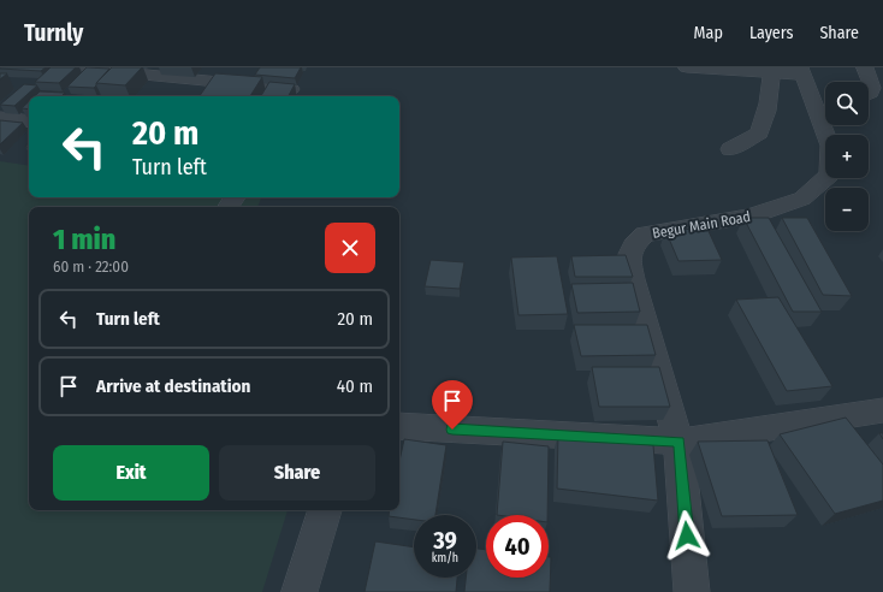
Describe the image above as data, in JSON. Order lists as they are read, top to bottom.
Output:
{
  "streets": {
    "street": ["Begur Main Road"]
  },
  "page": {
    "header": "Turnly",
    "nav": ["Map", "Layers", "Share"],
    "map_buttons": ["+", "−"],
    "turn": ["20 m", "Turn left"],
    "heading": ["1 min", "60 m · 22:00"],
    "list": [
      {
        "name": "Turn left",
        "value": "20 m"
      },
      {
        "name": "Arrive at destination",
        "value": "40 m"
      }
    ],
    "buttons": ["Exit", "Share"],
    "speed": "39 km/h",
    "limit": "40"
  }
}
